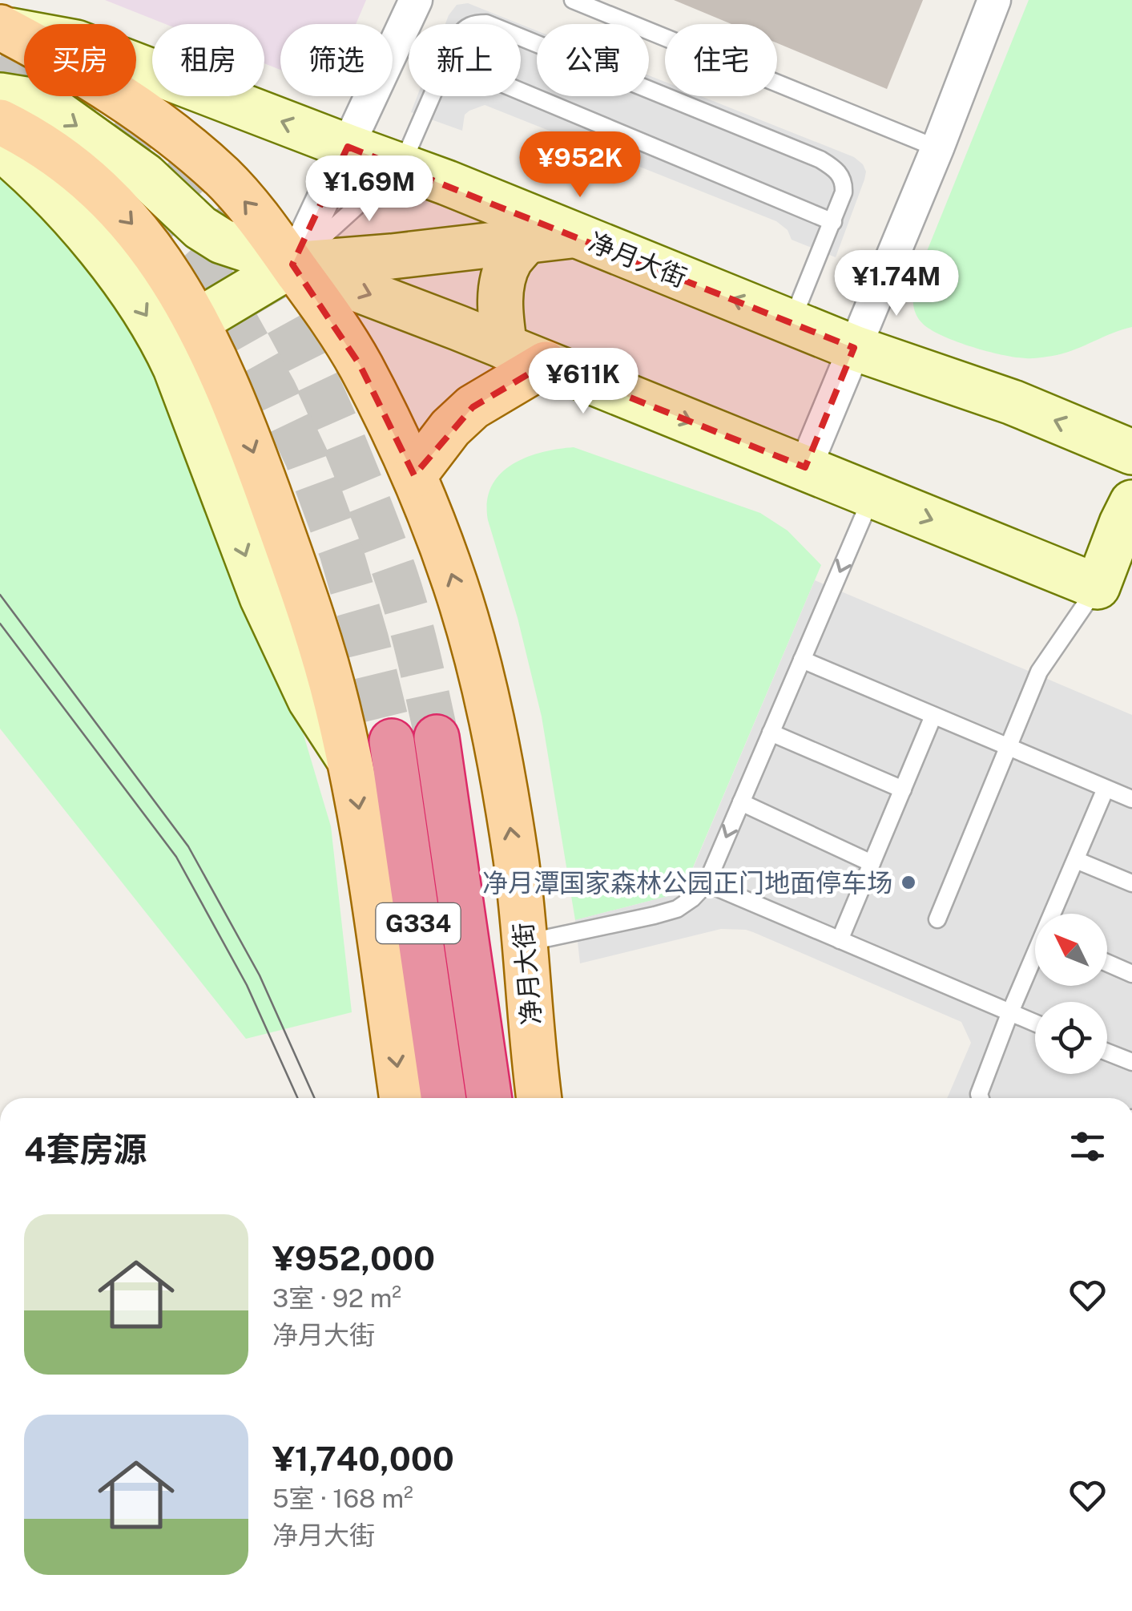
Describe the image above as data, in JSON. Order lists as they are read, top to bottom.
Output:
{
  "streets": {
    "highway": ["净月大街", "G334"]
  },
  "places": ["净月潭国家森林公园正门地面停车场"],
  "north": "top left",
  "page": {
    "chip": [
      "买房",
      "租房",
      "筛选",
      "新上",
      "公寓",
      "住宅"
    ],
    "price": [
      "¥952K",
      "¥1.69M",
      "¥1.74M",
      "¥611K"
    ],
    "heading": "4套房源",
    "list": [
      {
        "name": "¥952,000",
        "note": "3室 · 92 m² · 净月大街"
      },
      {
        "name": "¥1,740,000",
        "note": "5室 · 168 m² · 净月大街"
      }
    ]
  }
}
